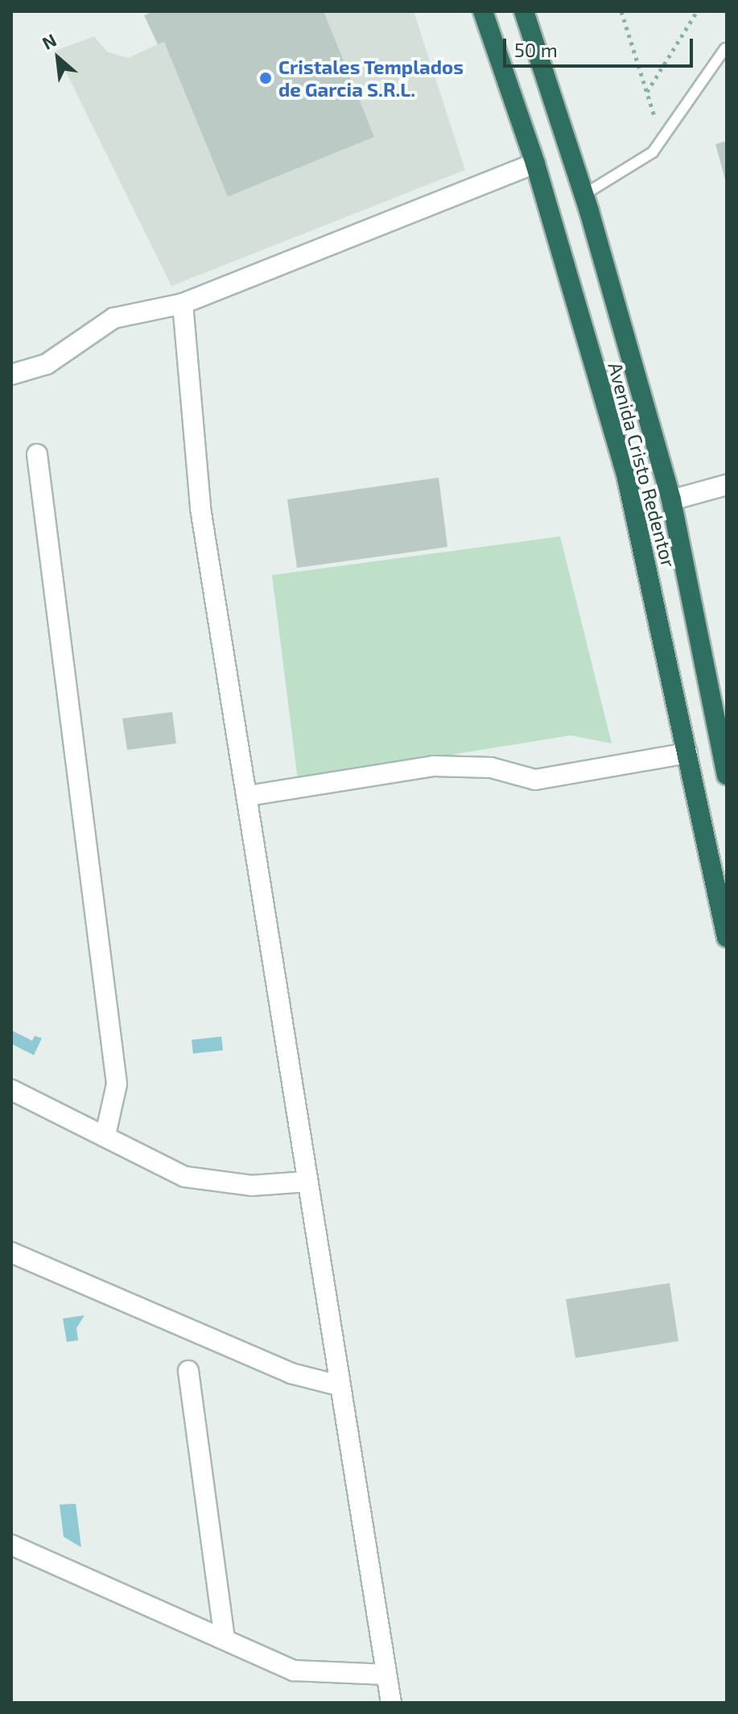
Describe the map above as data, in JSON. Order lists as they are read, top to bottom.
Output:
{
  "streets": {
    "highway": ["Avenida Cristo Redentor"]
  },
  "places": ["Cristales Templados de Garcia S.R.L."],
  "scale_bar": "50 m",
  "north": "top left"
}
